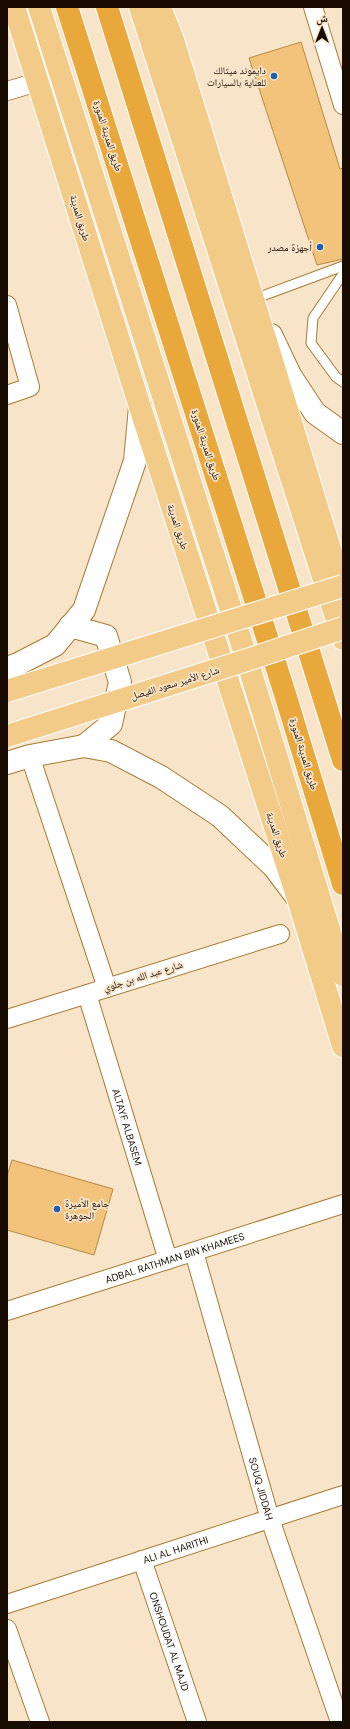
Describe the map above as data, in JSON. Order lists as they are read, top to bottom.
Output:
{
  "streets": {
    "highway": ["طريق المدينة المنورة"],
    "main road": ["طريق المدينة", "شارع الأمير سعود الفيصل"],
    "street": [
      "شارع عبد الله بن جلوي",
      "ALTAYF ALBASEM",
      "ADBAL RATHMAN BIN KHAMEES",
      "SOUQ JIDDAH",
      "ALI AL HARITHI",
      "ONSHOUDAT AL MAJD"
    ]
  },
  "crossings": [
    ["شارع عبد الله بن جلوي", "ALTAYF ALBASEM"],
    ["ALTAYF ALBASEM", "ADBAL RATHMAN BIN KHAMEES"],
    ["ADBAL RATHMAN BIN KHAMEES", "SOUQ JIDDAH"],
    ["SOUQ JIDDAH", "ALI AL HARITHI"],
    ["ALI AL HARITHI", "ONSHOUDAT AL MAJD"]
  ],
  "places": ["دايموند ميتالك للعناية بالسيارات", "أجهزة مصدر", "جامع الأميرة الجوهرة"],
  "north": "top"
}
